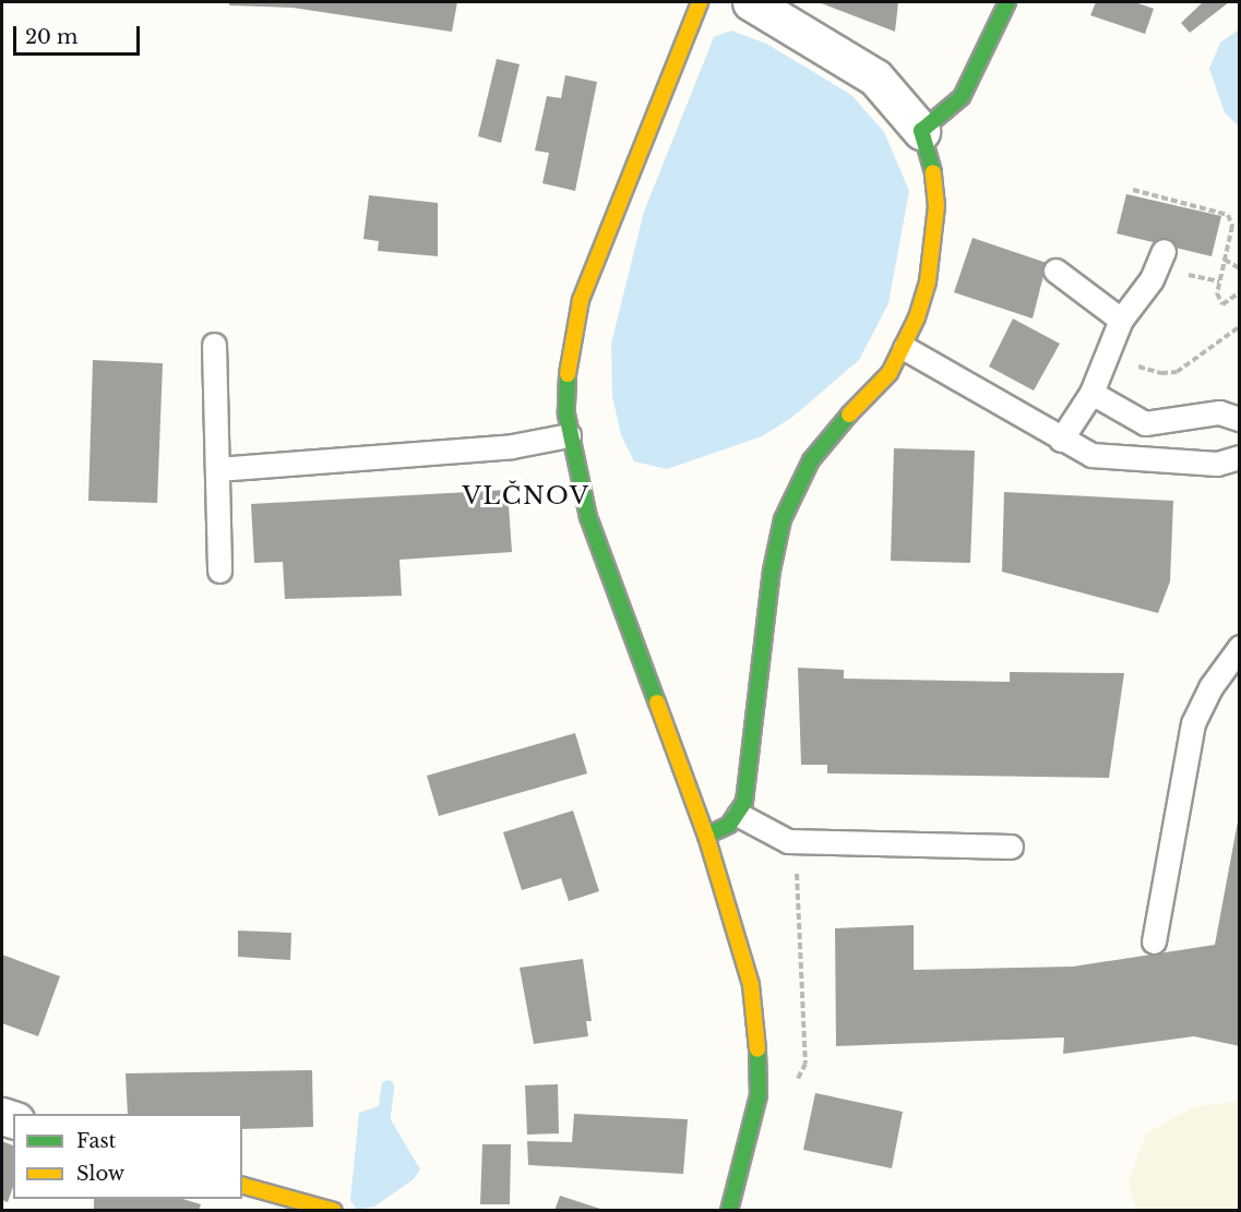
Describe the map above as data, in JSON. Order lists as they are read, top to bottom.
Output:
{
  "districts": ["VLČNOV"],
  "legend": ["Fast", "Slow"],
  "scale_bar": "20 m"
}
